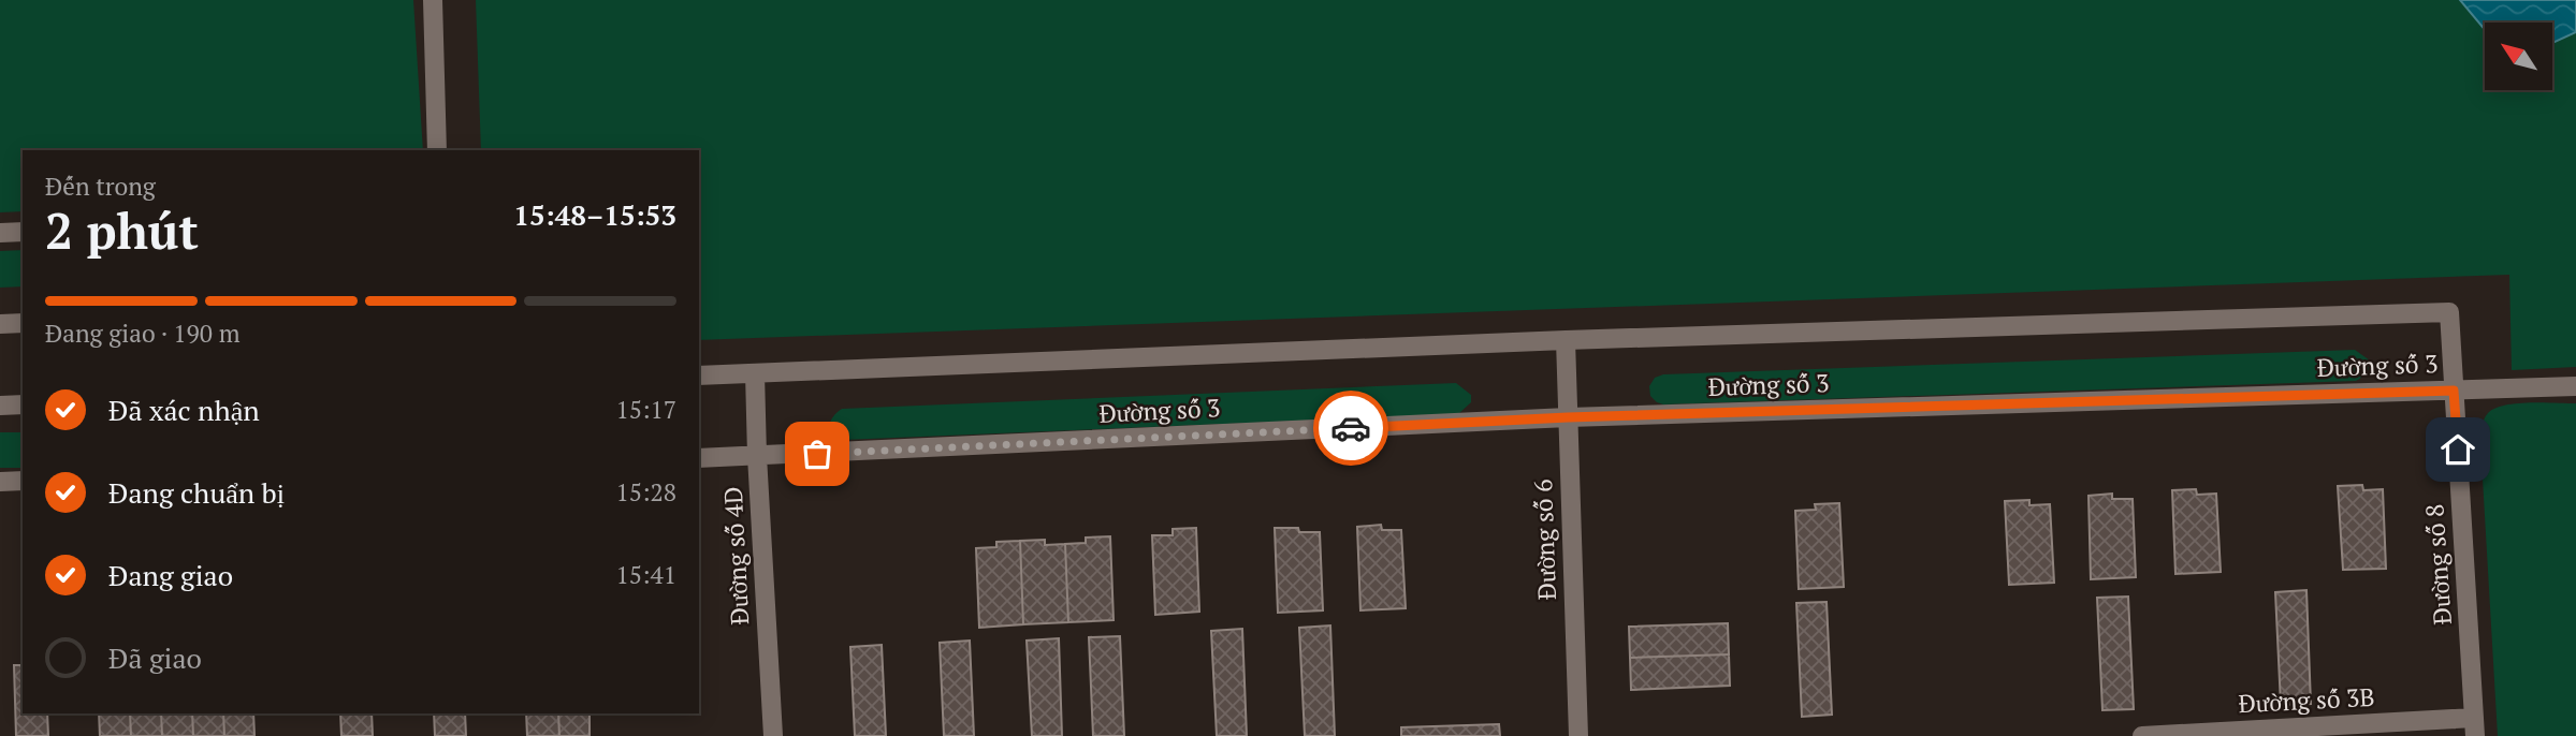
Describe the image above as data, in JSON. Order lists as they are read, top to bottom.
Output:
{
  "streets": {
    "street": [
      "Đường số 3",
      "Đường số 6",
      "Đường số 4D",
      "Đường số 8",
      "Đường số 3B"
    ]
  },
  "crossings": [
    ["Đường số 3", "Đường số 6"],
    ["Đường số 3", "Đường số 4D"],
    ["Đường số 3", "Đường số 8"],
    ["Đường số 8", "Đường số 3B"]
  ],
  "north": "top left",
  "page": {
    "heading": ["2 phút", "Đến trong", "15:48–15:53"],
    "bar": "Đang giao · 190 m",
    "list": [
      ["Đã xác nhận", "15:17"],
      ["Đang chuẩn bị", "15:28"],
      ["Đang giao", "15:41"],
      "Đã giao"
    ]
  }
}
